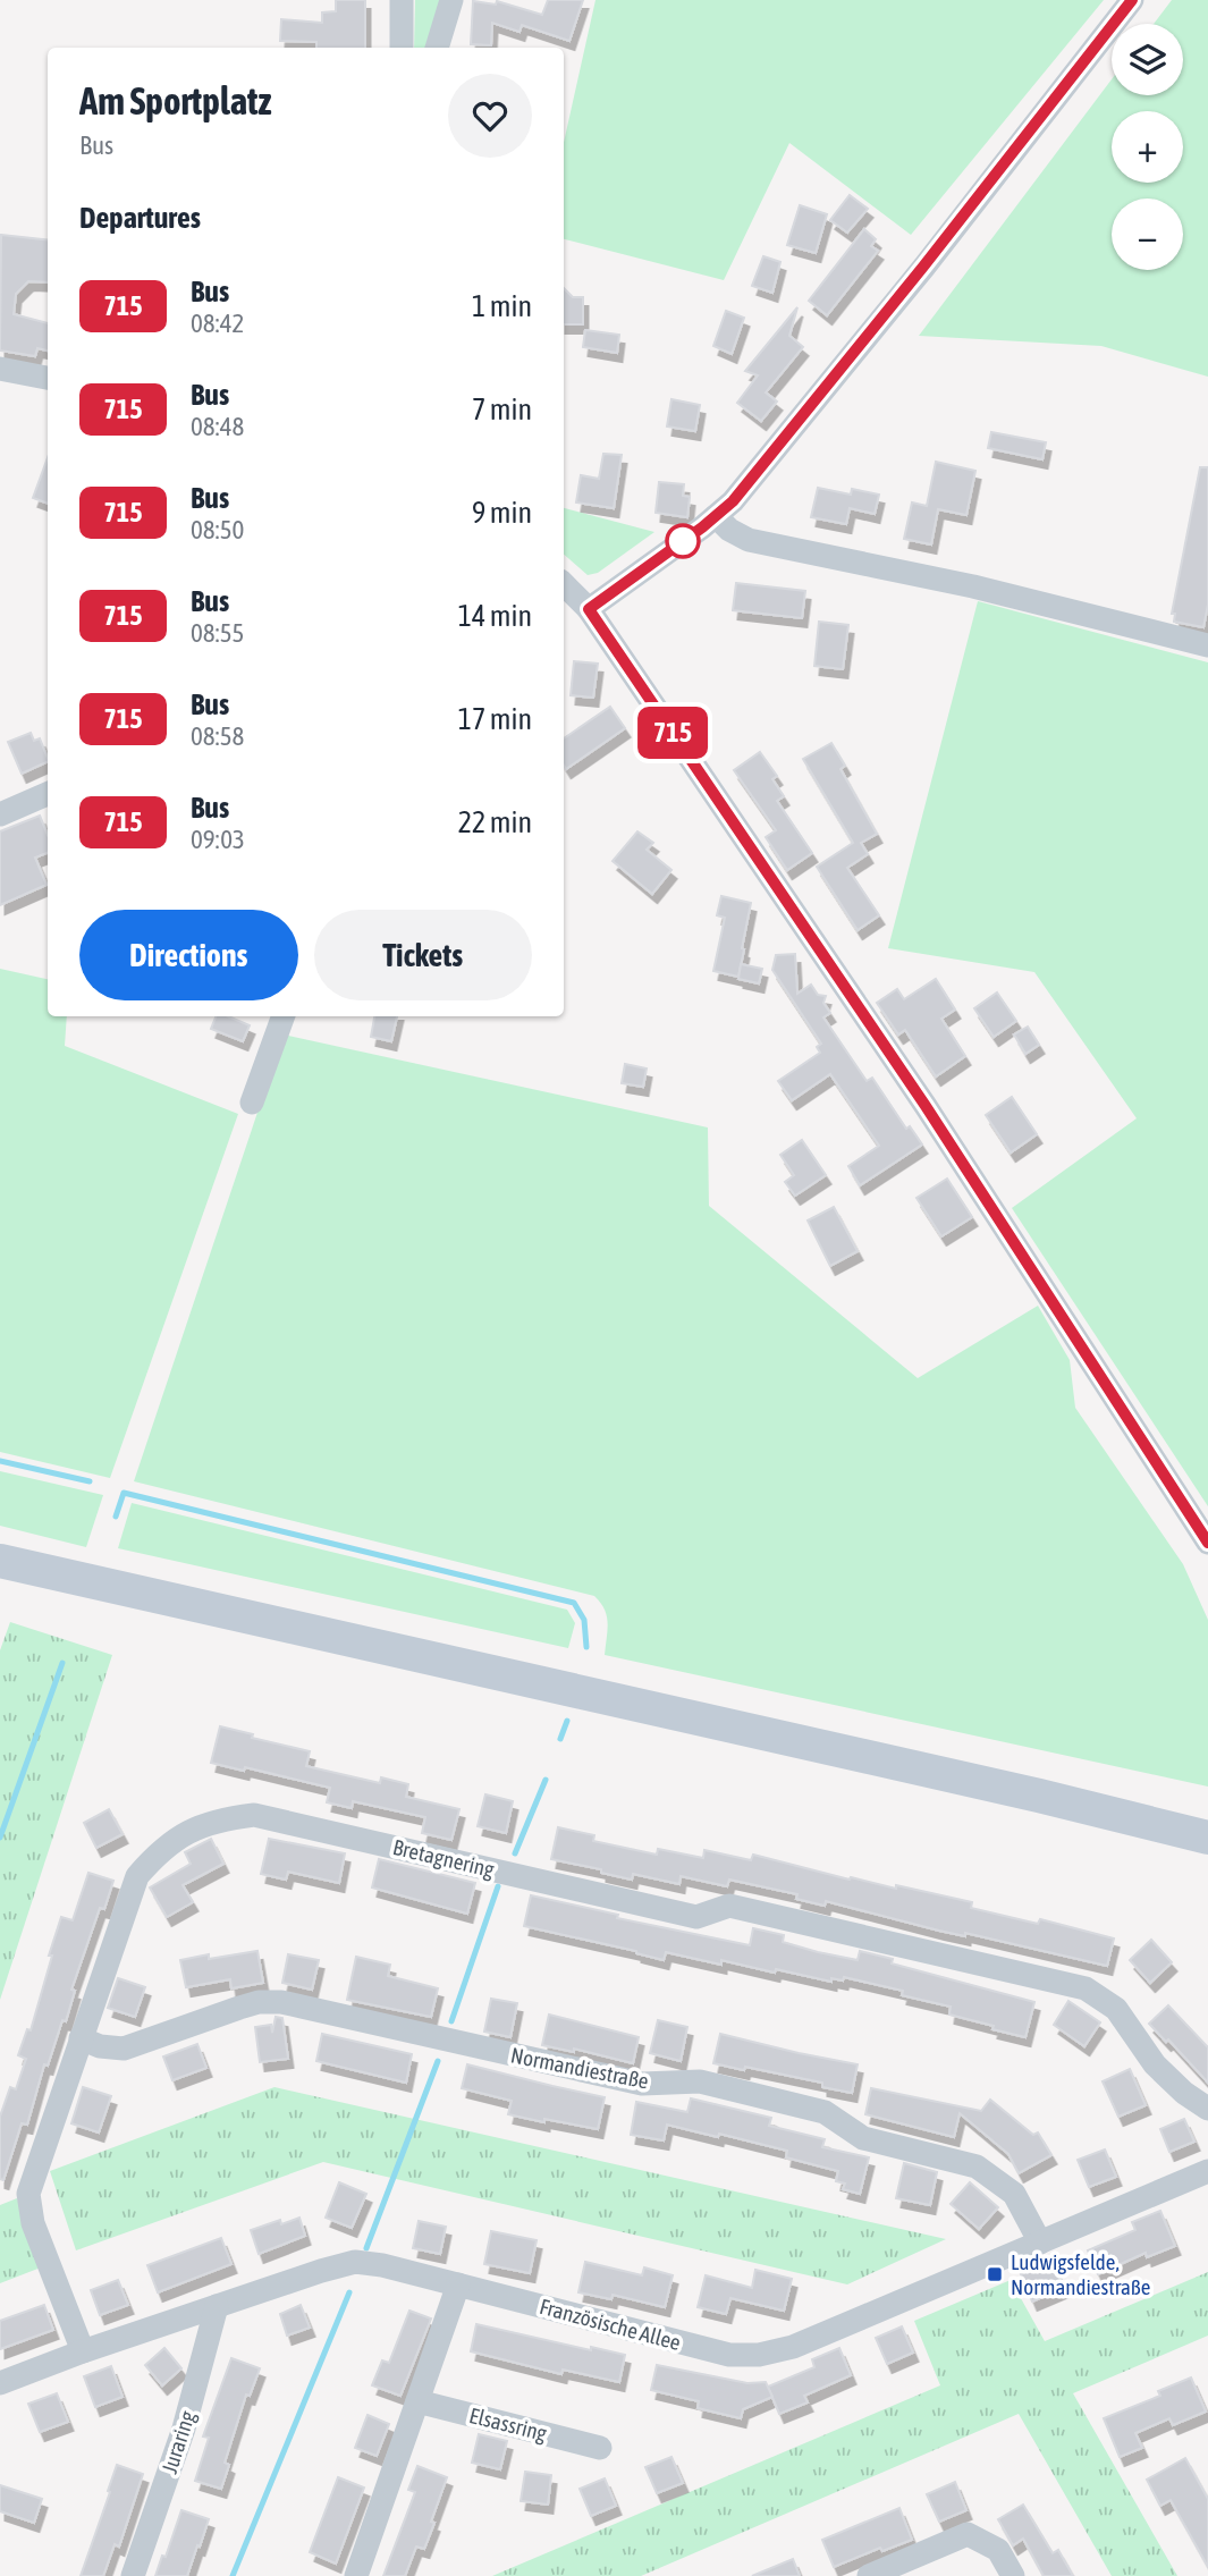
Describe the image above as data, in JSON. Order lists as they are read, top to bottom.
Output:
{
  "streets": {
    "street": [
      "Bretagnering",
      "Normandiestraße",
      "Französische Allee",
      "Elsassring",
      "Juraring"
    ]
  },
  "crossings": [
    ["Bretagnering", "Normandiestraße"],
    ["Bretagnering", "Französische Allee"],
    ["Normandiestraße", "Französische Allee"],
    ["Französische Allee", "Juraring"]
  ],
  "places": {
    "transit": ["Ludwigsfelde, Normandiestraße"]
  },
  "lines": ["bus line 715"],
  "page": {
    "on_map": "715",
    "map_buttons": ["+", "−"],
    "heading": [
      ["Am Sportplatz", "Bus"],
      "Departures"
    ],
    "list": [
      {
        "mark": "715",
        "name": "Bus",
        "note": "08:42",
        "value": "1 min"
      },
      {
        "mark": "715",
        "name": "Bus",
        "note": "08:48",
        "value": "7 min"
      },
      {
        "mark": "715",
        "name": "Bus",
        "note": "08:50",
        "value": "9 min"
      },
      {
        "mark": "715",
        "name": "Bus",
        "note": "08:55",
        "value": "14 min"
      },
      {
        "mark": "715",
        "name": "Bus",
        "note": "08:58",
        "value": "17 min"
      },
      {
        "mark": "715",
        "name": "Bus",
        "note": "09:03",
        "value": "22 min"
      }
    ],
    "buttons": ["Directions", "Tickets"]
  }
}
